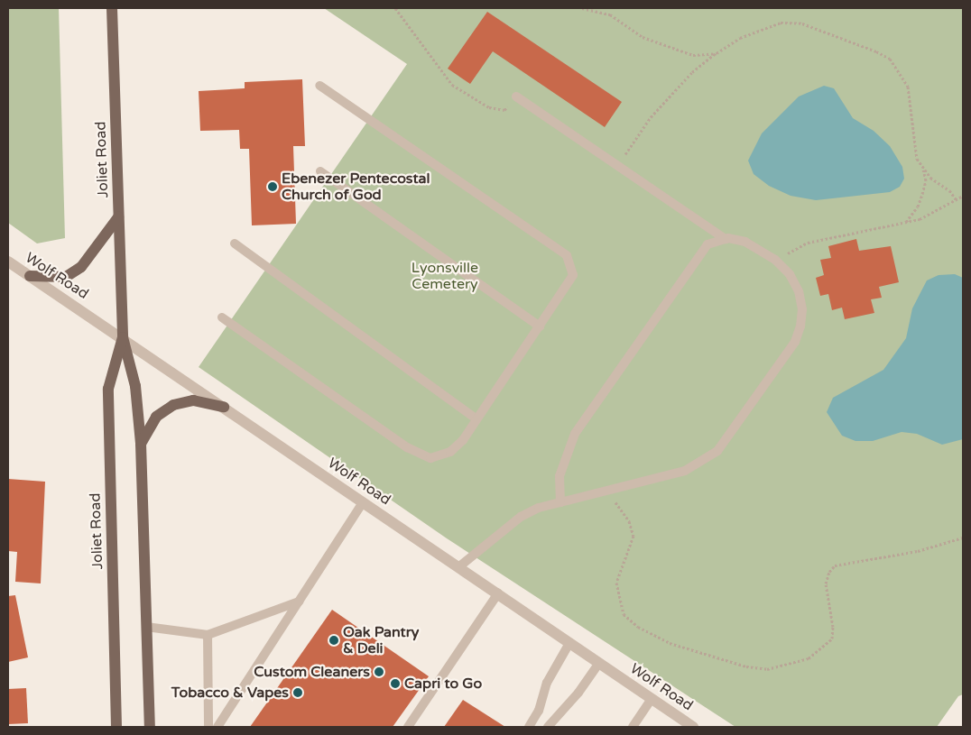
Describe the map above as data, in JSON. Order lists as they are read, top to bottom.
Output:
{
  "streets": {
    "main road": ["Joliet Road"],
    "street": ["Wolf Road"]
  },
  "crossings": [
    ["Joliet Road", "Wolf Road"]
  ],
  "parks": ["Lyonsville Cemetery"],
  "places": [
    "Ebenezer Pentecostal Church of God",
    "Oak Pantry & Deli",
    "Custom Cleaners",
    "Capri to Go",
    "Tobacco & Vapes"
  ]
}
